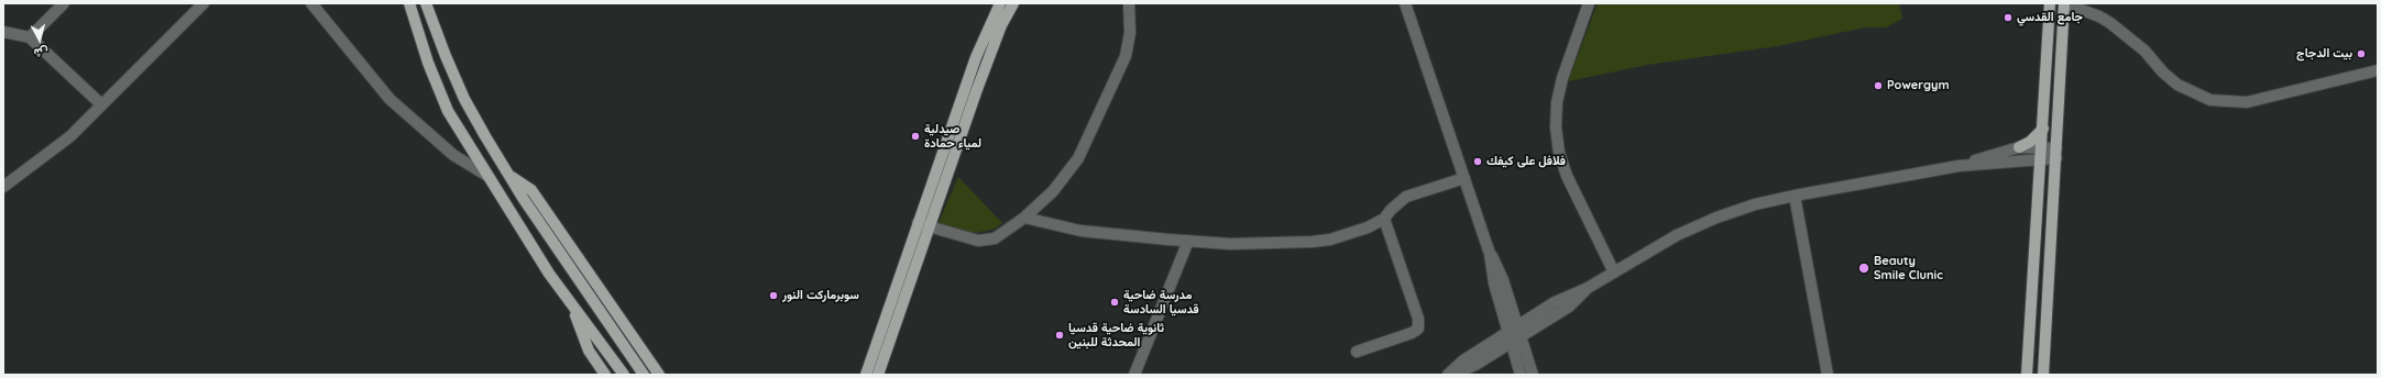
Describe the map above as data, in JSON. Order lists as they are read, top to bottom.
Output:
{
  "places": [
    "جامع القدسي",
    "بيت الدجاج",
    "Powergym",
    "صيدلية لمياء حمادة",
    "فلافل على كيفك",
    "Beauty Smile Clunic",
    "سوبرماركت النور",
    "مدرسة ضاحية قدسيا السادسة",
    "ثانوية ضاحية قدسيا المحدثة للبنين"
  ],
  "north": "bottom"
}
